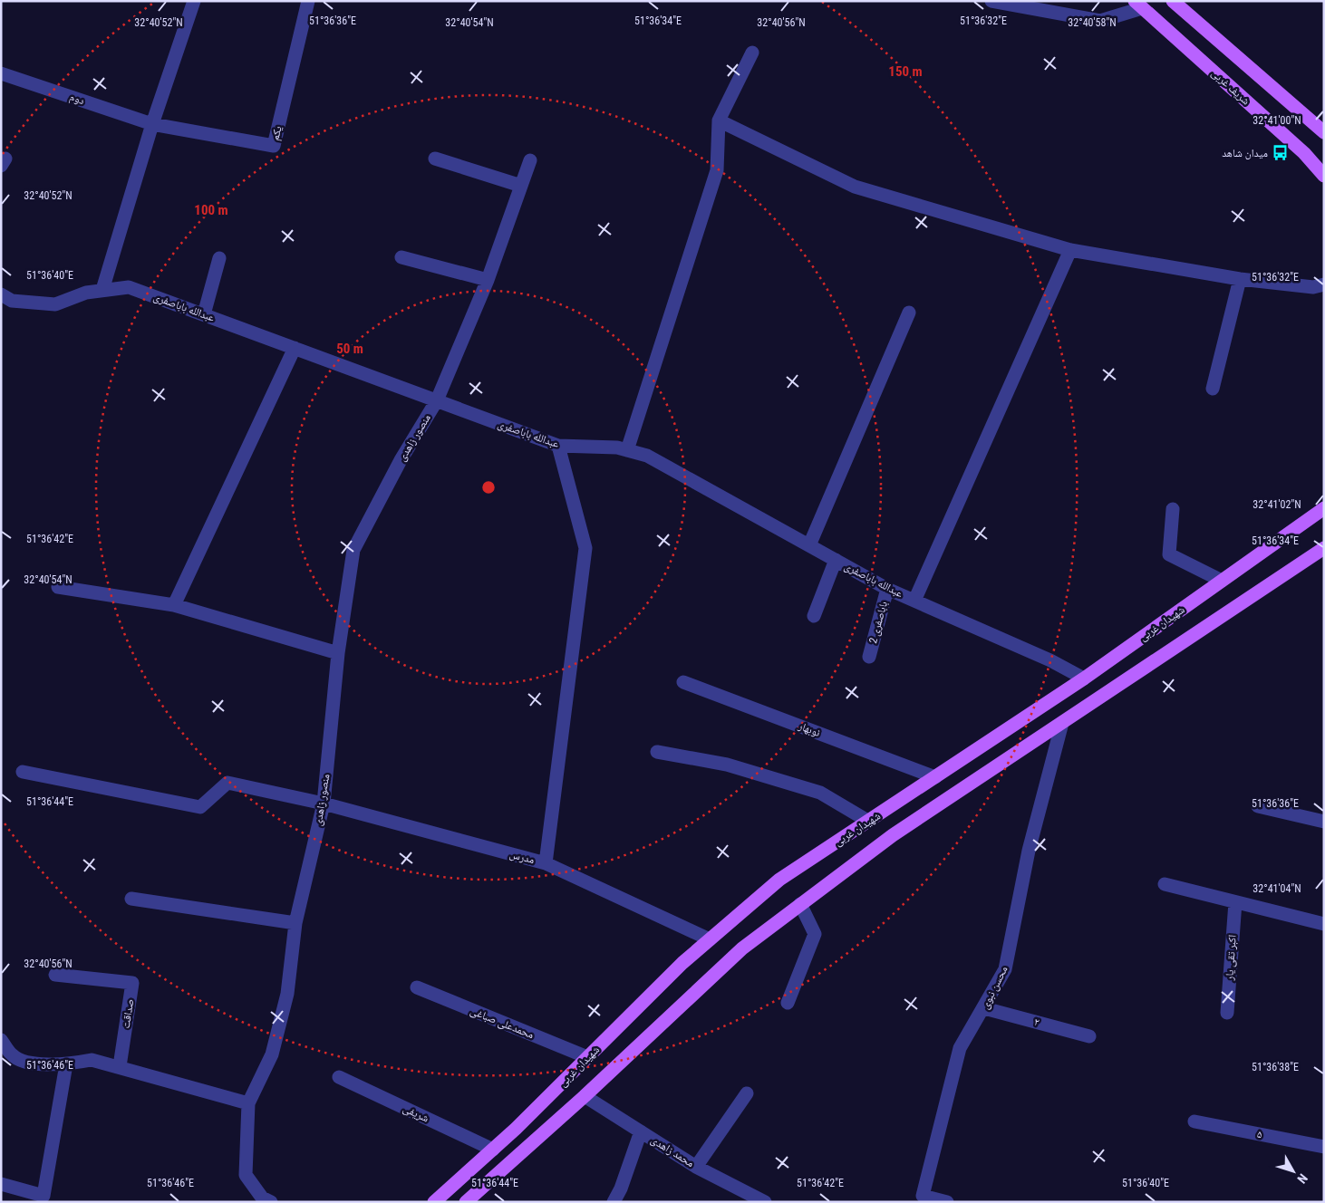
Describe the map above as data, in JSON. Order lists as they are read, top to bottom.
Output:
{
  "streets": {
    "main road": ["شریف غربی", "شهیدان غربی"],
    "street": [
      "دوم",
      "یکم",
      "عبدالله باباصفری",
      "منصور زاهدی",
      "باباصفری 2",
      "نوبهار",
      "مدرس",
      "اکبر تقی یار",
      "محسن نبوی",
      "صداقت",
      "۲",
      "محمدعلی صباغی",
      "شریفی",
      "۵",
      "محمد زاهدی"
    ]
  },
  "crossings": [
    ["دوم", "یکم"],
    ["عبدالله باباصفری", "منصور زاهدی"],
    ["عبدالله باباصفری", "باباصفری 2"],
    ["عبدالله باباصفری", "شهیدان غربی"],
    ["منصور زاهدی", "مدرس"],
    ["شهیدان غربی", "نوبهار"],
    ["شهیدان غربی", "مدرس"],
    ["شهیدان غربی", "محمدعلی صباغی"],
    ["شهیدان غربی", "شریفی"],
    ["محسن نبوی", "۲"]
  ],
  "places": {
    "bus stop": ["میدان شاهد"]
  },
  "north": "bottom right",
  "coordinates": [
    "51°36'36\"E",
    "51°36'34\"E",
    "51°36'32\"E",
    "32°40'54\"N",
    "32°40'56\"N",
    "32°40'58\"N",
    "32°40'52\"N",
    "32°41'00\"N",
    "51°36'40\"E",
    "32°41'02\"N",
    "51°36'42\"E",
    "51°36'44\"E",
    "32°41'04\"N",
    "51°36'46\"E",
    "51°36'38\"E"
  ],
  "rings": ["150 m", "100 m", "50 m"]
}
